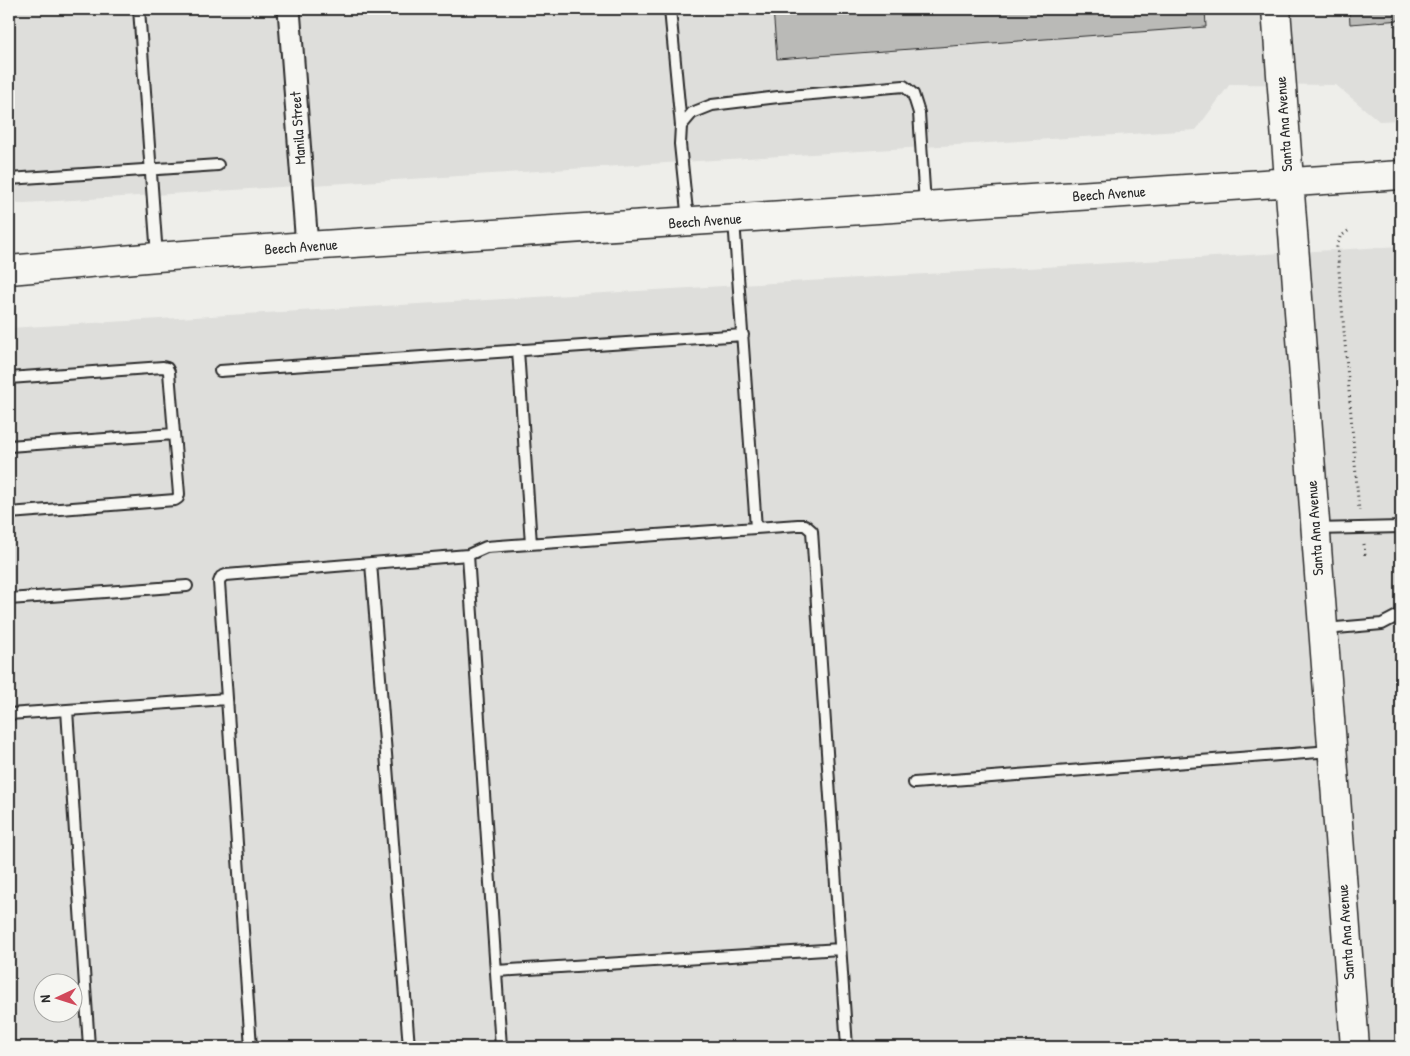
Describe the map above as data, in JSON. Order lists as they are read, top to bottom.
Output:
{
  "streets": {
    "main road": ["Santa Ana Avenue", "Beech Avenue"],
    "street": ["Manila Street"]
  },
  "crossings": [
    ["Santa Ana Avenue", "Beech Avenue"],
    ["Manila Street", "Beech Avenue"]
  ],
  "north": "left"
}
